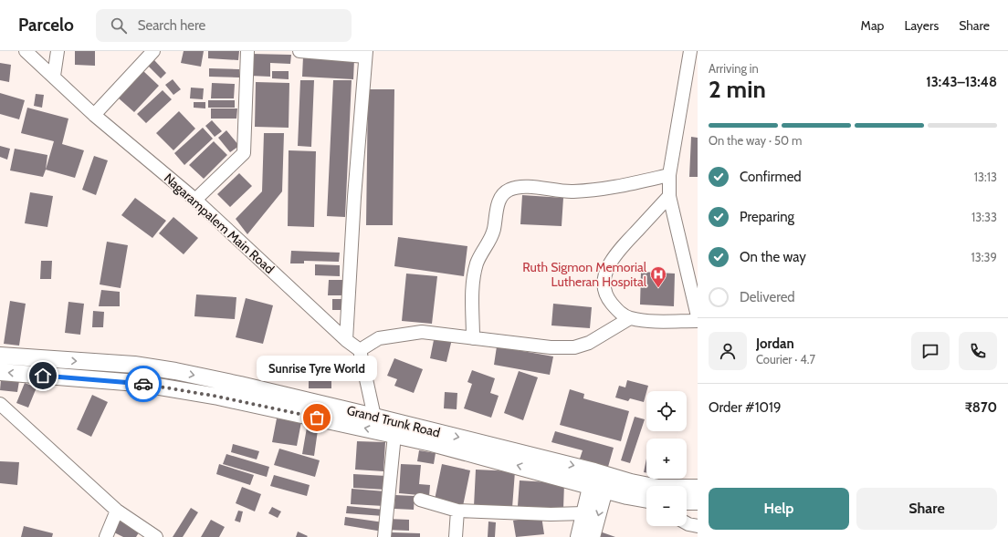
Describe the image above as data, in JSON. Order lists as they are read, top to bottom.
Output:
{
  "streets": {
    "main road": ["Grand Trunk Road"],
    "street": ["Nagarampalem Main Road"]
  },
  "places": {
    "hospital": ["Ruth Sigmon Memorial Lutheran Hospital"],
    "other": ["Sunrise Tyre World"]
  },
  "page": {
    "header": "Parcelo",
    "search": "Search here",
    "nav": ["Map", "Layers", "Share"],
    "heading": ["2 min", "Arriving in", "13:43–13:48"],
    "panel": [
      "Jordan",
      "Courier · 4.7",
      "Order #1019",
      "₹870"
    ],
    "bar": "On the way · 50 m",
    "list": [
      ["Confirmed", "13:13"],
      ["Preparing", "13:33"],
      ["On the way", "13:39"],
      "Delivered"
    ],
    "bubble": "Sunrise Tyre World",
    "map_buttons": ["+", "−"],
    "buttons": ["Help", "Share"]
  }
}
